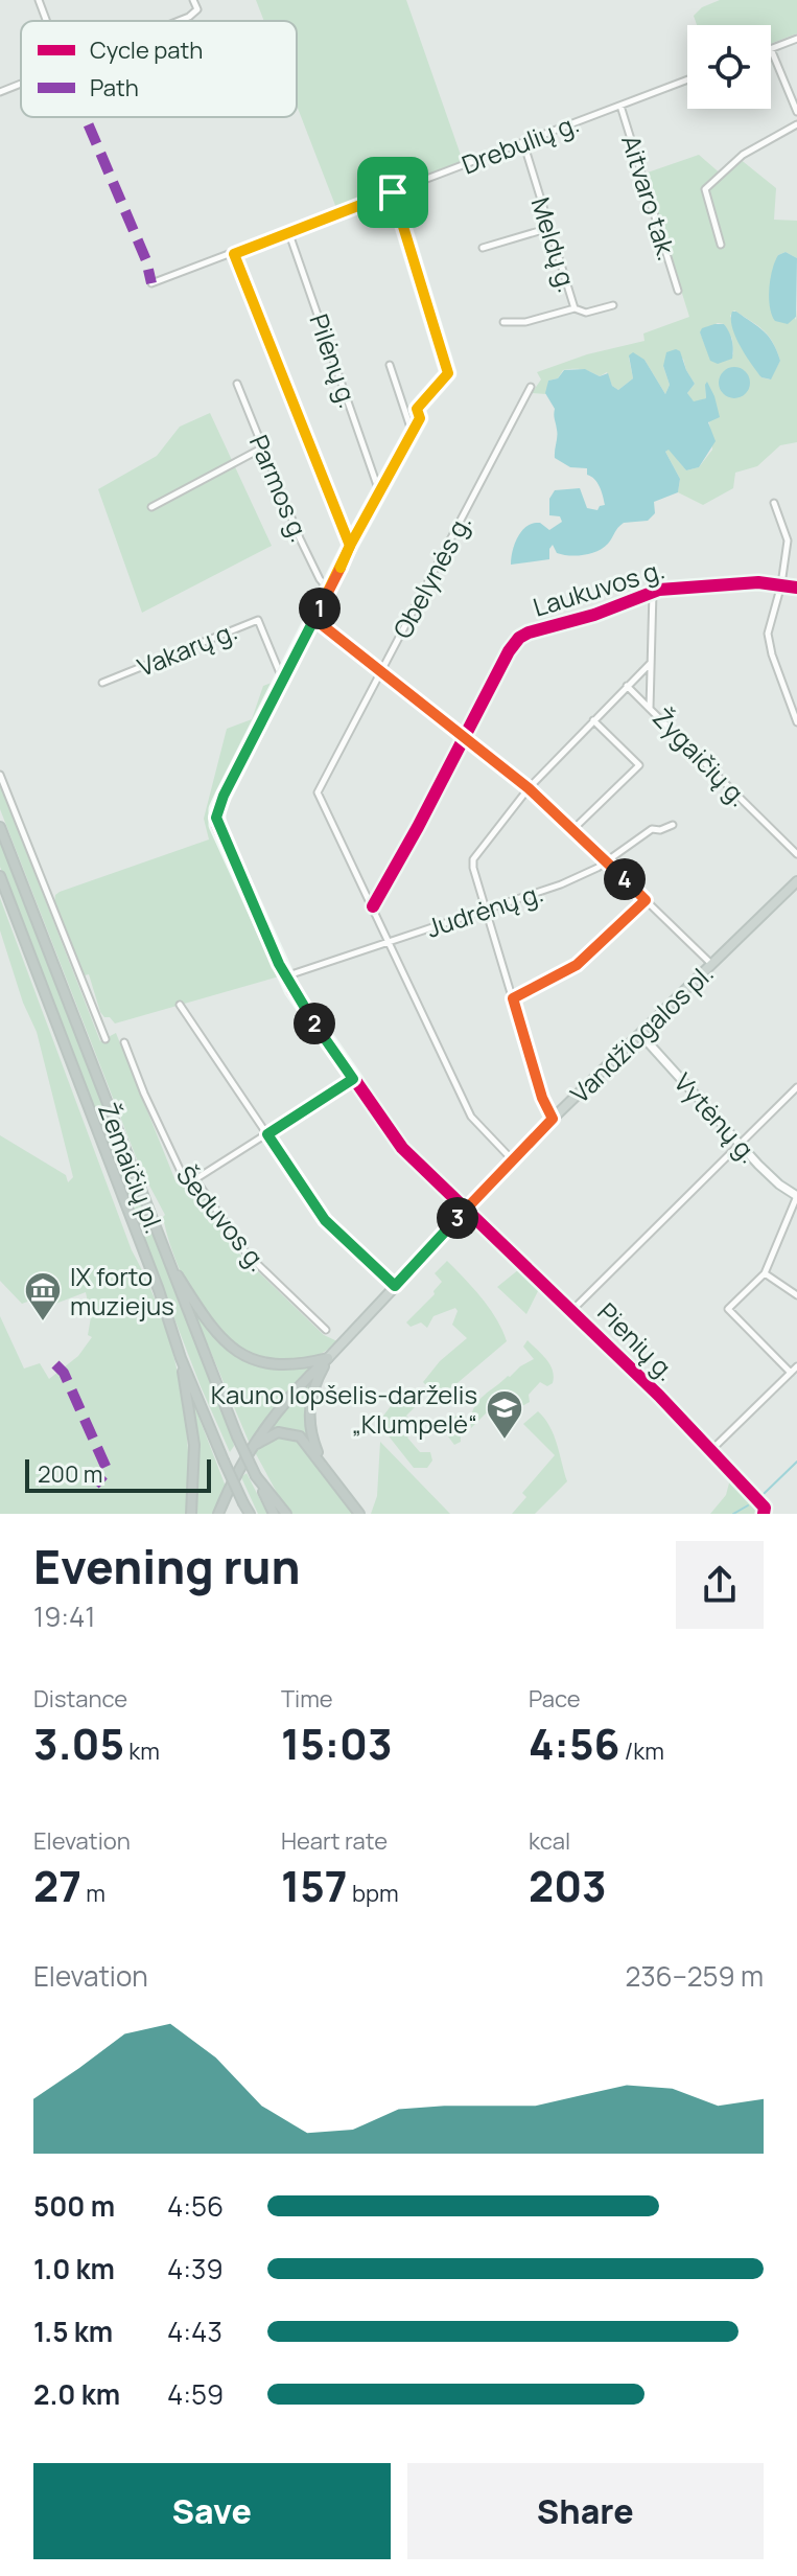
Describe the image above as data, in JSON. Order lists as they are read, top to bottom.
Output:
{
  "streets": {
    "highway": ["Vandžiogalos pl.", "Žemaičių pl."],
    "main road": ["Vytėnų g."],
    "street": [
      "Drebulių g.",
      "Aitvaro tak.",
      "Meldų g.",
      "Pilėnų g.",
      "Parmos g.",
      "Obelynės g.",
      "Laukuvos g.",
      "Vakarų g.",
      "Žygaičių g.",
      "Judrėnų g.",
      "Šeduvos g.",
      "Pienių g."
    ]
  },
  "crossings": [
    ["Drebulių g.", "Aitvaro tak."],
    ["Drebulių g.", "Meldų g."],
    ["Drebulių g.", "Pilėnų g."],
    ["Drebulių g.", "Pienių g."],
    ["Pilėnų g.", "Pienių g."],
    ["Parmos g.", "Pienių g."],
    ["Obelynės g.", "Laukuvos g."],
    ["Obelynės g.", "Judrėnų g."],
    ["Obelynės g.", "Vandžiogalos pl."],
    ["Laukuvos g.", "Žygaičių g."],
    ["Vakarų g.", "Pienių g."],
    ["Judrėnų g.", "Pienių g."],
    ["Vandžiogalos pl.", "Vytėnų g."],
    ["Vandžiogalos pl.", "Pienių g."]
  ],
  "places": {
    "museum": ["IX forto muziejus"],
    "school or university": ["Kauno lopšelis-darželis „Klumpelė“"]
  },
  "legend": ["Cycle path", "Path"],
  "scale_bar": "200 m",
  "page": {
    "pins": [
      "1",
      "4",
      "2",
      "3"
    ],
    "scale": "200 m",
    "heading": ["Evening run", "19:41"],
    "stats": [
      ["Distance", "3.05 km"],
      ["Time", "15:03"],
      ["Pace", "4:56 /km"],
      ["Elevation", "27 m"],
      ["Heart rate", "157 bpm"],
      ["kcal", "203"]
    ],
    "chart": ["Elevation", "236–259 m"],
    "list": [
      {
        "name": "500 m",
        "note": "4:56"
      },
      {
        "name": "1.0 km",
        "note": "4:39"
      },
      {
        "name": "1.5 km",
        "note": "4:43"
      },
      {
        "name": "2.0 km",
        "note": "4:59"
      }
    ],
    "buttons": ["Save", "Share"]
  }
}
